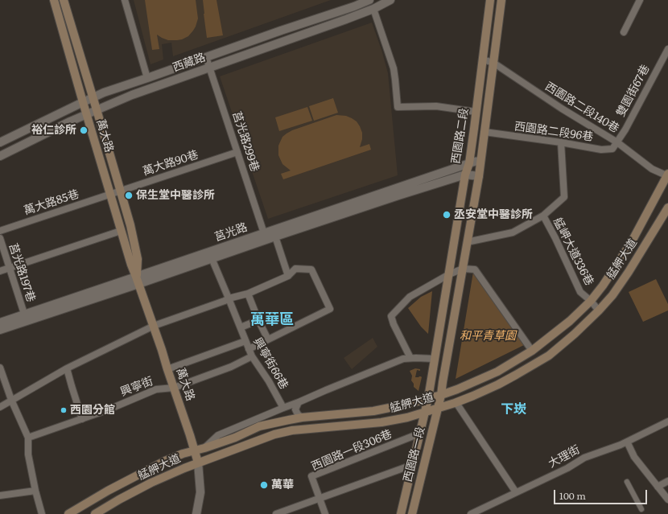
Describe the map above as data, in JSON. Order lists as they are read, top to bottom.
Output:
{
  "streets": {
    "main road": [
      "萬大路",
      "西園路二段",
      "艋舺大道",
      "西園路一段"
    ],
    "street": [
      "西藏路",
      "雙園街67巷",
      "西園路二段140巷",
      "西園路二段96巷",
      "莒光路299巷",
      "萬大路90巷",
      "萬大路85巷",
      "莒光路",
      "艋岬大道336巷",
      "莒光路197巷",
      "興寧街66巷",
      "興寧街",
      "西園路一段306巷",
      "大理街"
    ]
  },
  "crossings": [
    ["西藏路", "萬大路"],
    ["西藏路", "莒光路299巷"],
    ["雙園街67巷", "西園路二段140巷"],
    ["雙園街67巷", "西園路二段96巷"],
    ["西園路二段140巷", "西園路二段96巷"],
    ["西園路二段140巷", "西園路二段"],
    ["西園路二段140巷", "艋舺大道"],
    ["西園路二段96巷", "西園路二段"],
    ["萬大路", "萬大路90巷"],
    ["萬大路", "萬大路85巷"],
    ["萬大路", "莒光路"],
    ["萬大路", "艋舺大道"],
    ["萬大路", "興寧街"],
    ["西園路二段", "莒光路"],
    ["西園路二段", "艋舺大道"],
    ["西園路二段", "西園路一段"],
    ["莒光路299巷", "萬大路90巷"],
    ["莒光路299巷", "莒光路"],
    ["萬大路90巷", "萬大路85巷"],
    ["莒光路", "莒光路197巷"],
    ["莒光路", "興寧街66巷"],
    ["艋岬大道336巷", "艋舺大道"],
    ["艋舺大道", "興寧街66巷"],
    ["艋舺大道", "西園路一段"],
    ["興寧街66巷", "興寧街"],
    ["西園路一段306巷", "西園路一段"]
  ],
  "districts": ["萬華區", "下崁"],
  "parks": ["和平青草園"],
  "places": [
    "裕仁診所",
    "保生堂中醫診所",
    "丞安堂中醫診所",
    "西園分館",
    "萬華"
  ],
  "scale_bar": "100 m"
}
